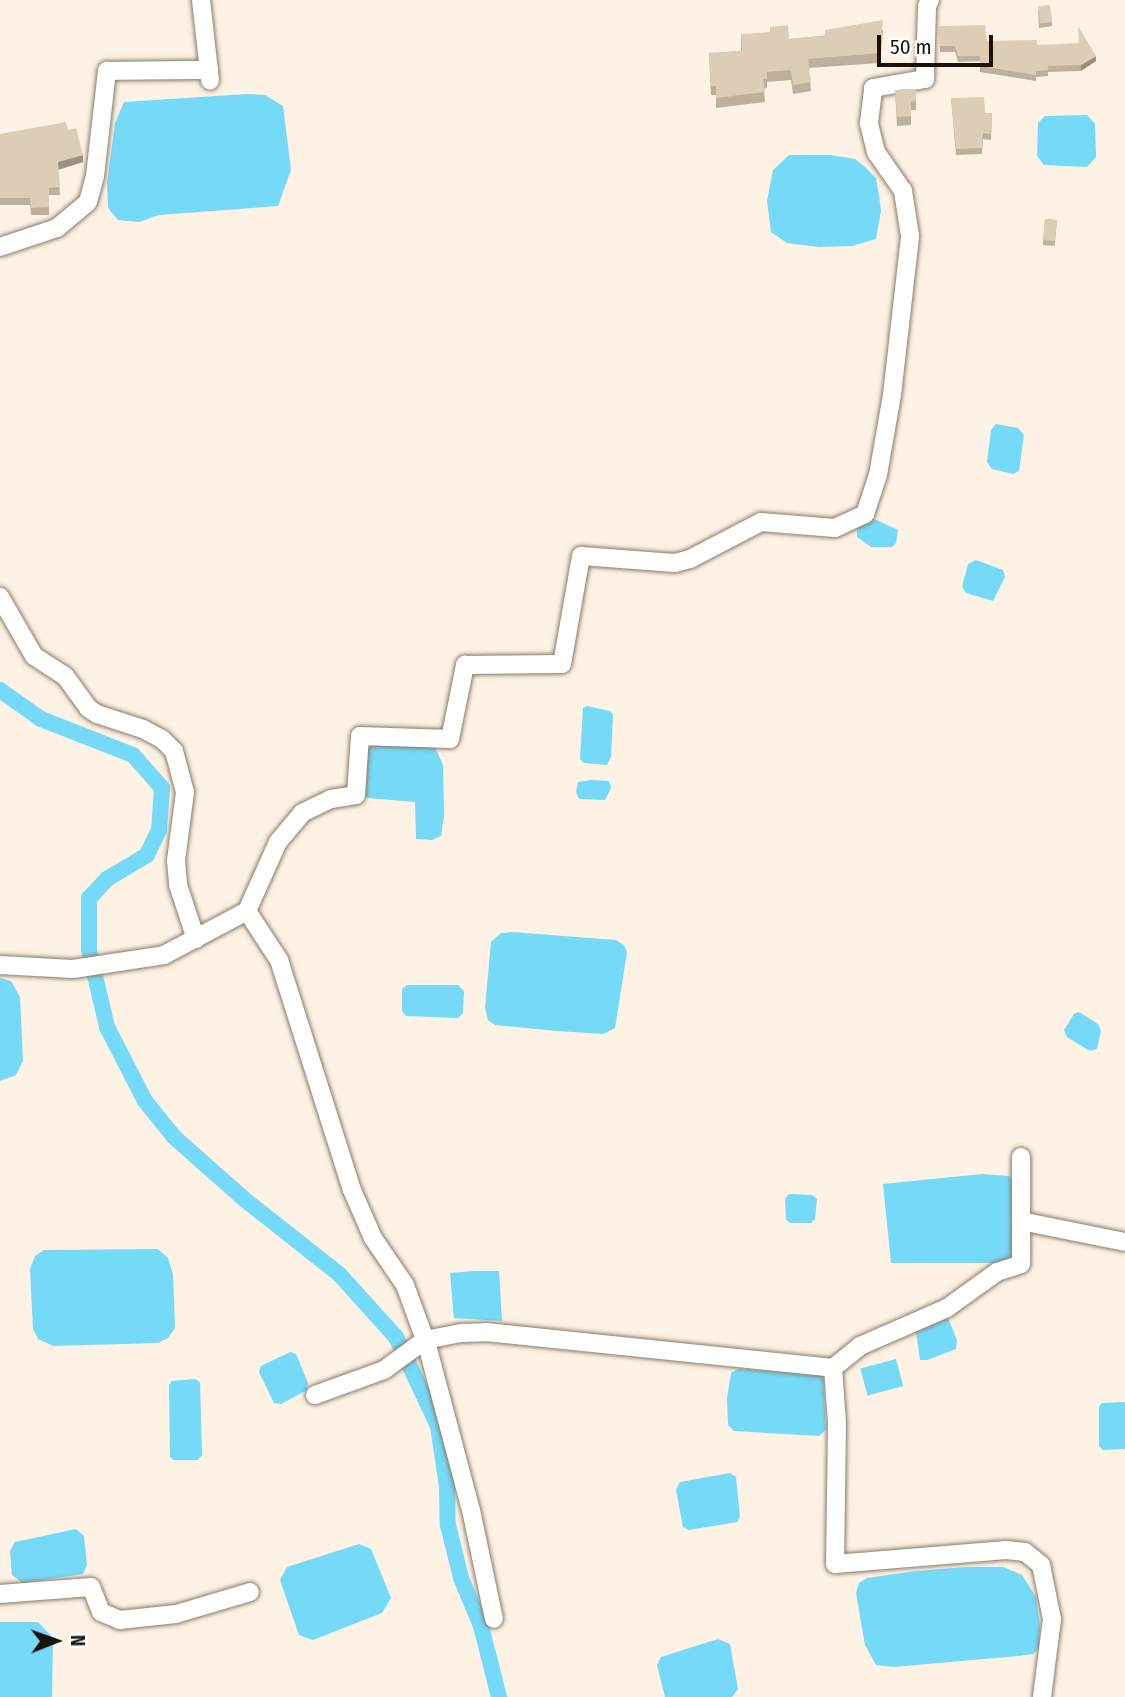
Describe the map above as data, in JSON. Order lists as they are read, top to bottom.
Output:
{
  "scale_bar": "50 m",
  "north": "right"
}
